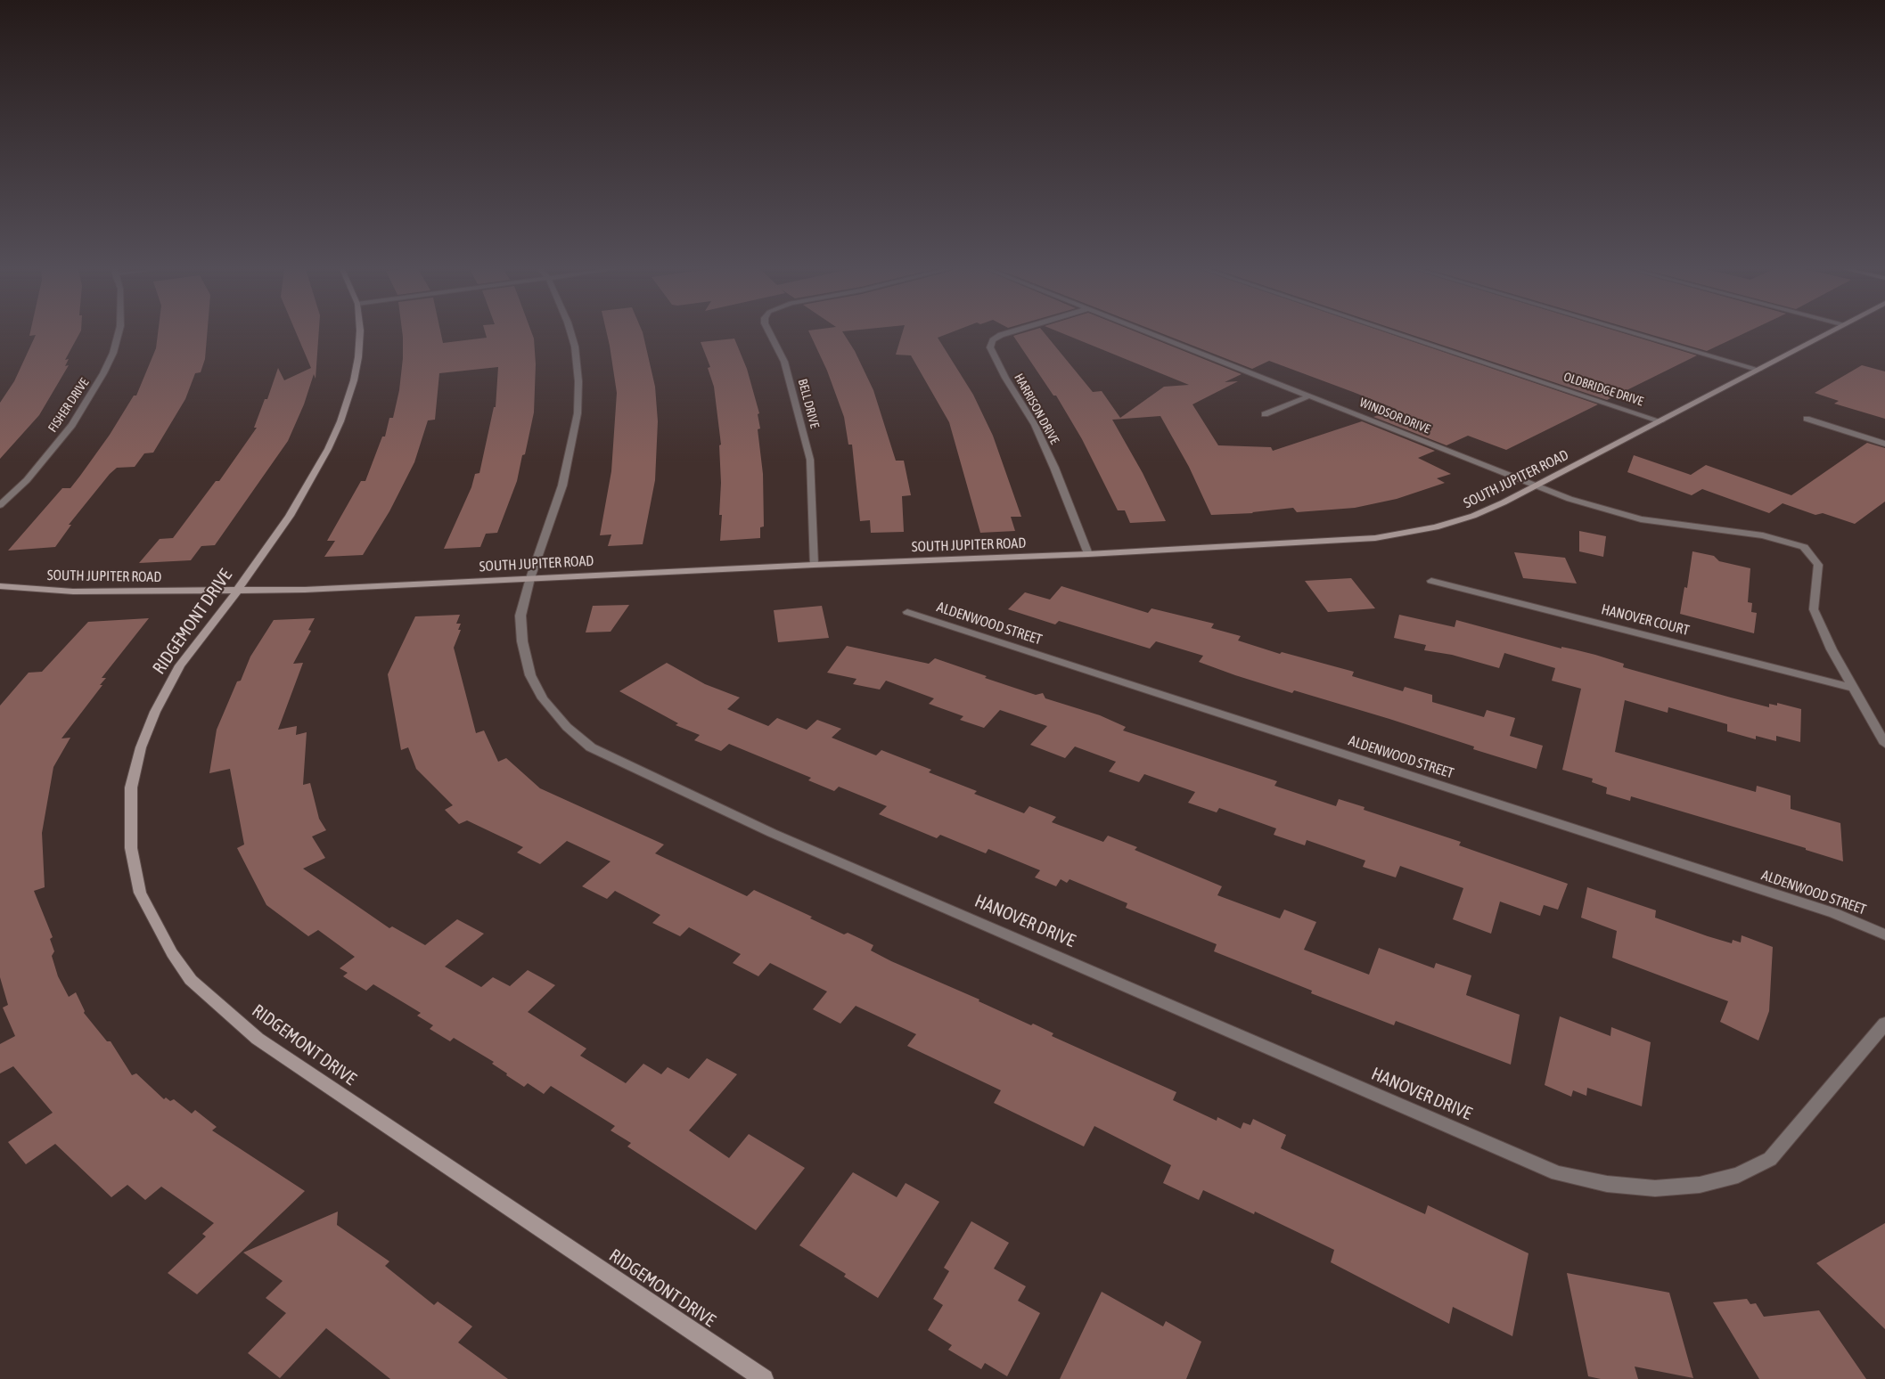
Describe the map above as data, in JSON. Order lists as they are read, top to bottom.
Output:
{
  "streets": {
    "street": [
      "OLDBRIDGE DRIVE",
      "BELL DRIVE",
      "FISHER DRIVE",
      "HARRISON DRIVE",
      "WINDSOR DRIVE",
      "SOUTH JUPITER ROAD",
      "HANOVER COURT",
      "RIDGEMONT DRIVE",
      "ALDENWOOD STREET",
      "HANOVER DRIVE"
    ]
  },
  "crossings": [
    ["OLDBRIDGE DRIVE", "SOUTH JUPITER ROAD"],
    ["BELL DRIVE", "SOUTH JUPITER ROAD"],
    ["HARRISON DRIVE", "SOUTH JUPITER ROAD"],
    ["WINDSOR DRIVE", "SOUTH JUPITER ROAD"],
    ["WINDSOR DRIVE", "HANOVER COURT"],
    ["SOUTH JUPITER ROAD", "RIDGEMONT DRIVE"],
    ["SOUTH JUPITER ROAD", "HANOVER DRIVE"]
  ]
}
